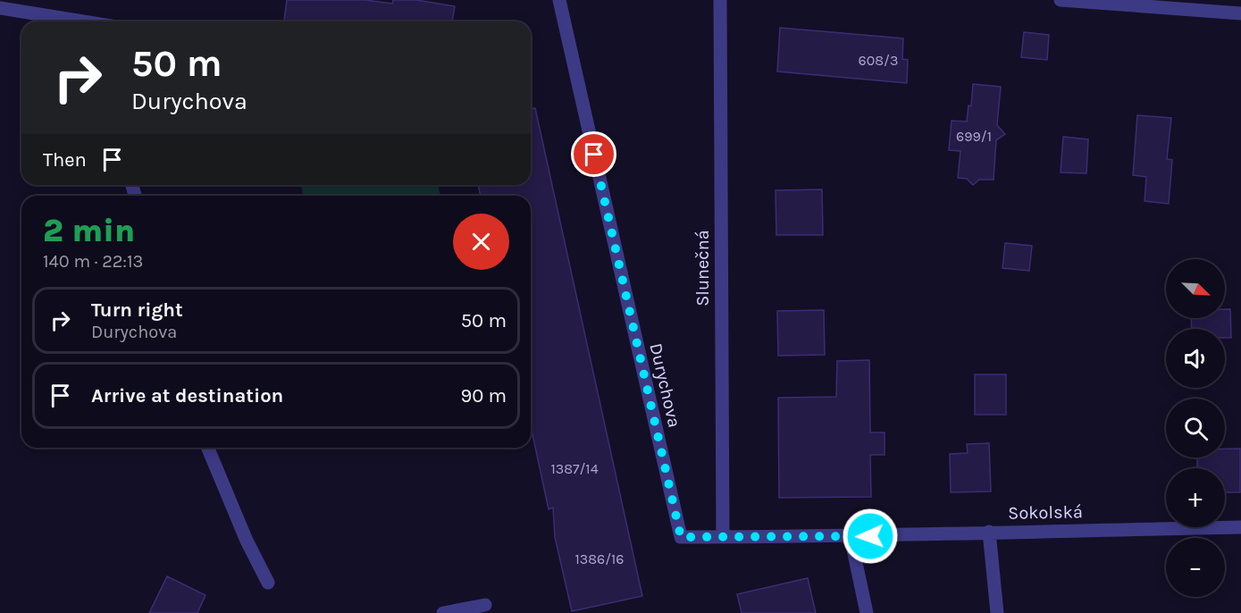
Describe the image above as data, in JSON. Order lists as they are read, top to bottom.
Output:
{
  "streets": {
    "street": ["Slunečná", "Durychova", "Sokolská"]
  },
  "crossings": [
    ["Slunečná", "Durychova"],
    ["Durychova", "Sokolská"]
  ],
  "house_numbers": [
    "608/3",
    "699/1",
    "1387/14",
    "1386/16"
  ],
  "north": "bottom right",
  "page": {
    "turn": ["50 m", "Durychova"],
    "then": "Then",
    "heading": ["2 min", "140 m · 22:13"],
    "map_buttons": ["+", "−"],
    "list": [
      {
        "name": "Turn right",
        "note": "Durychova",
        "value": "50 m"
      },
      {
        "name": "Arrive at destination",
        "value": "90 m"
      }
    ]
  }
}
